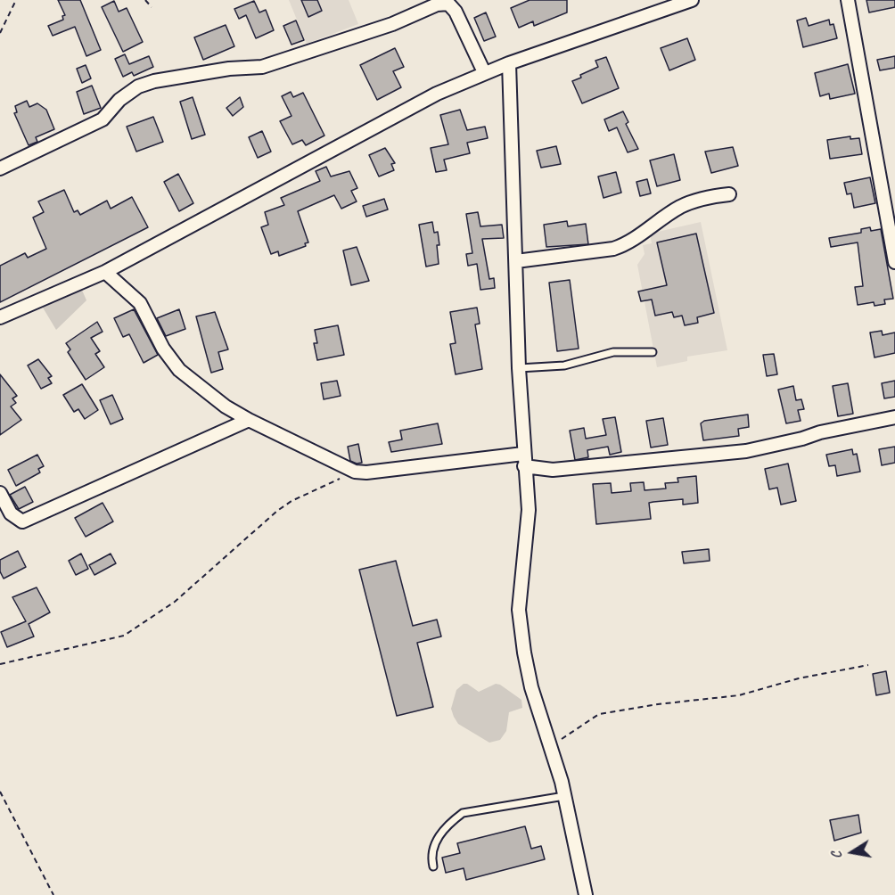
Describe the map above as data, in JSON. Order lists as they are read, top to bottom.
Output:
{
  "north": "left"
}
